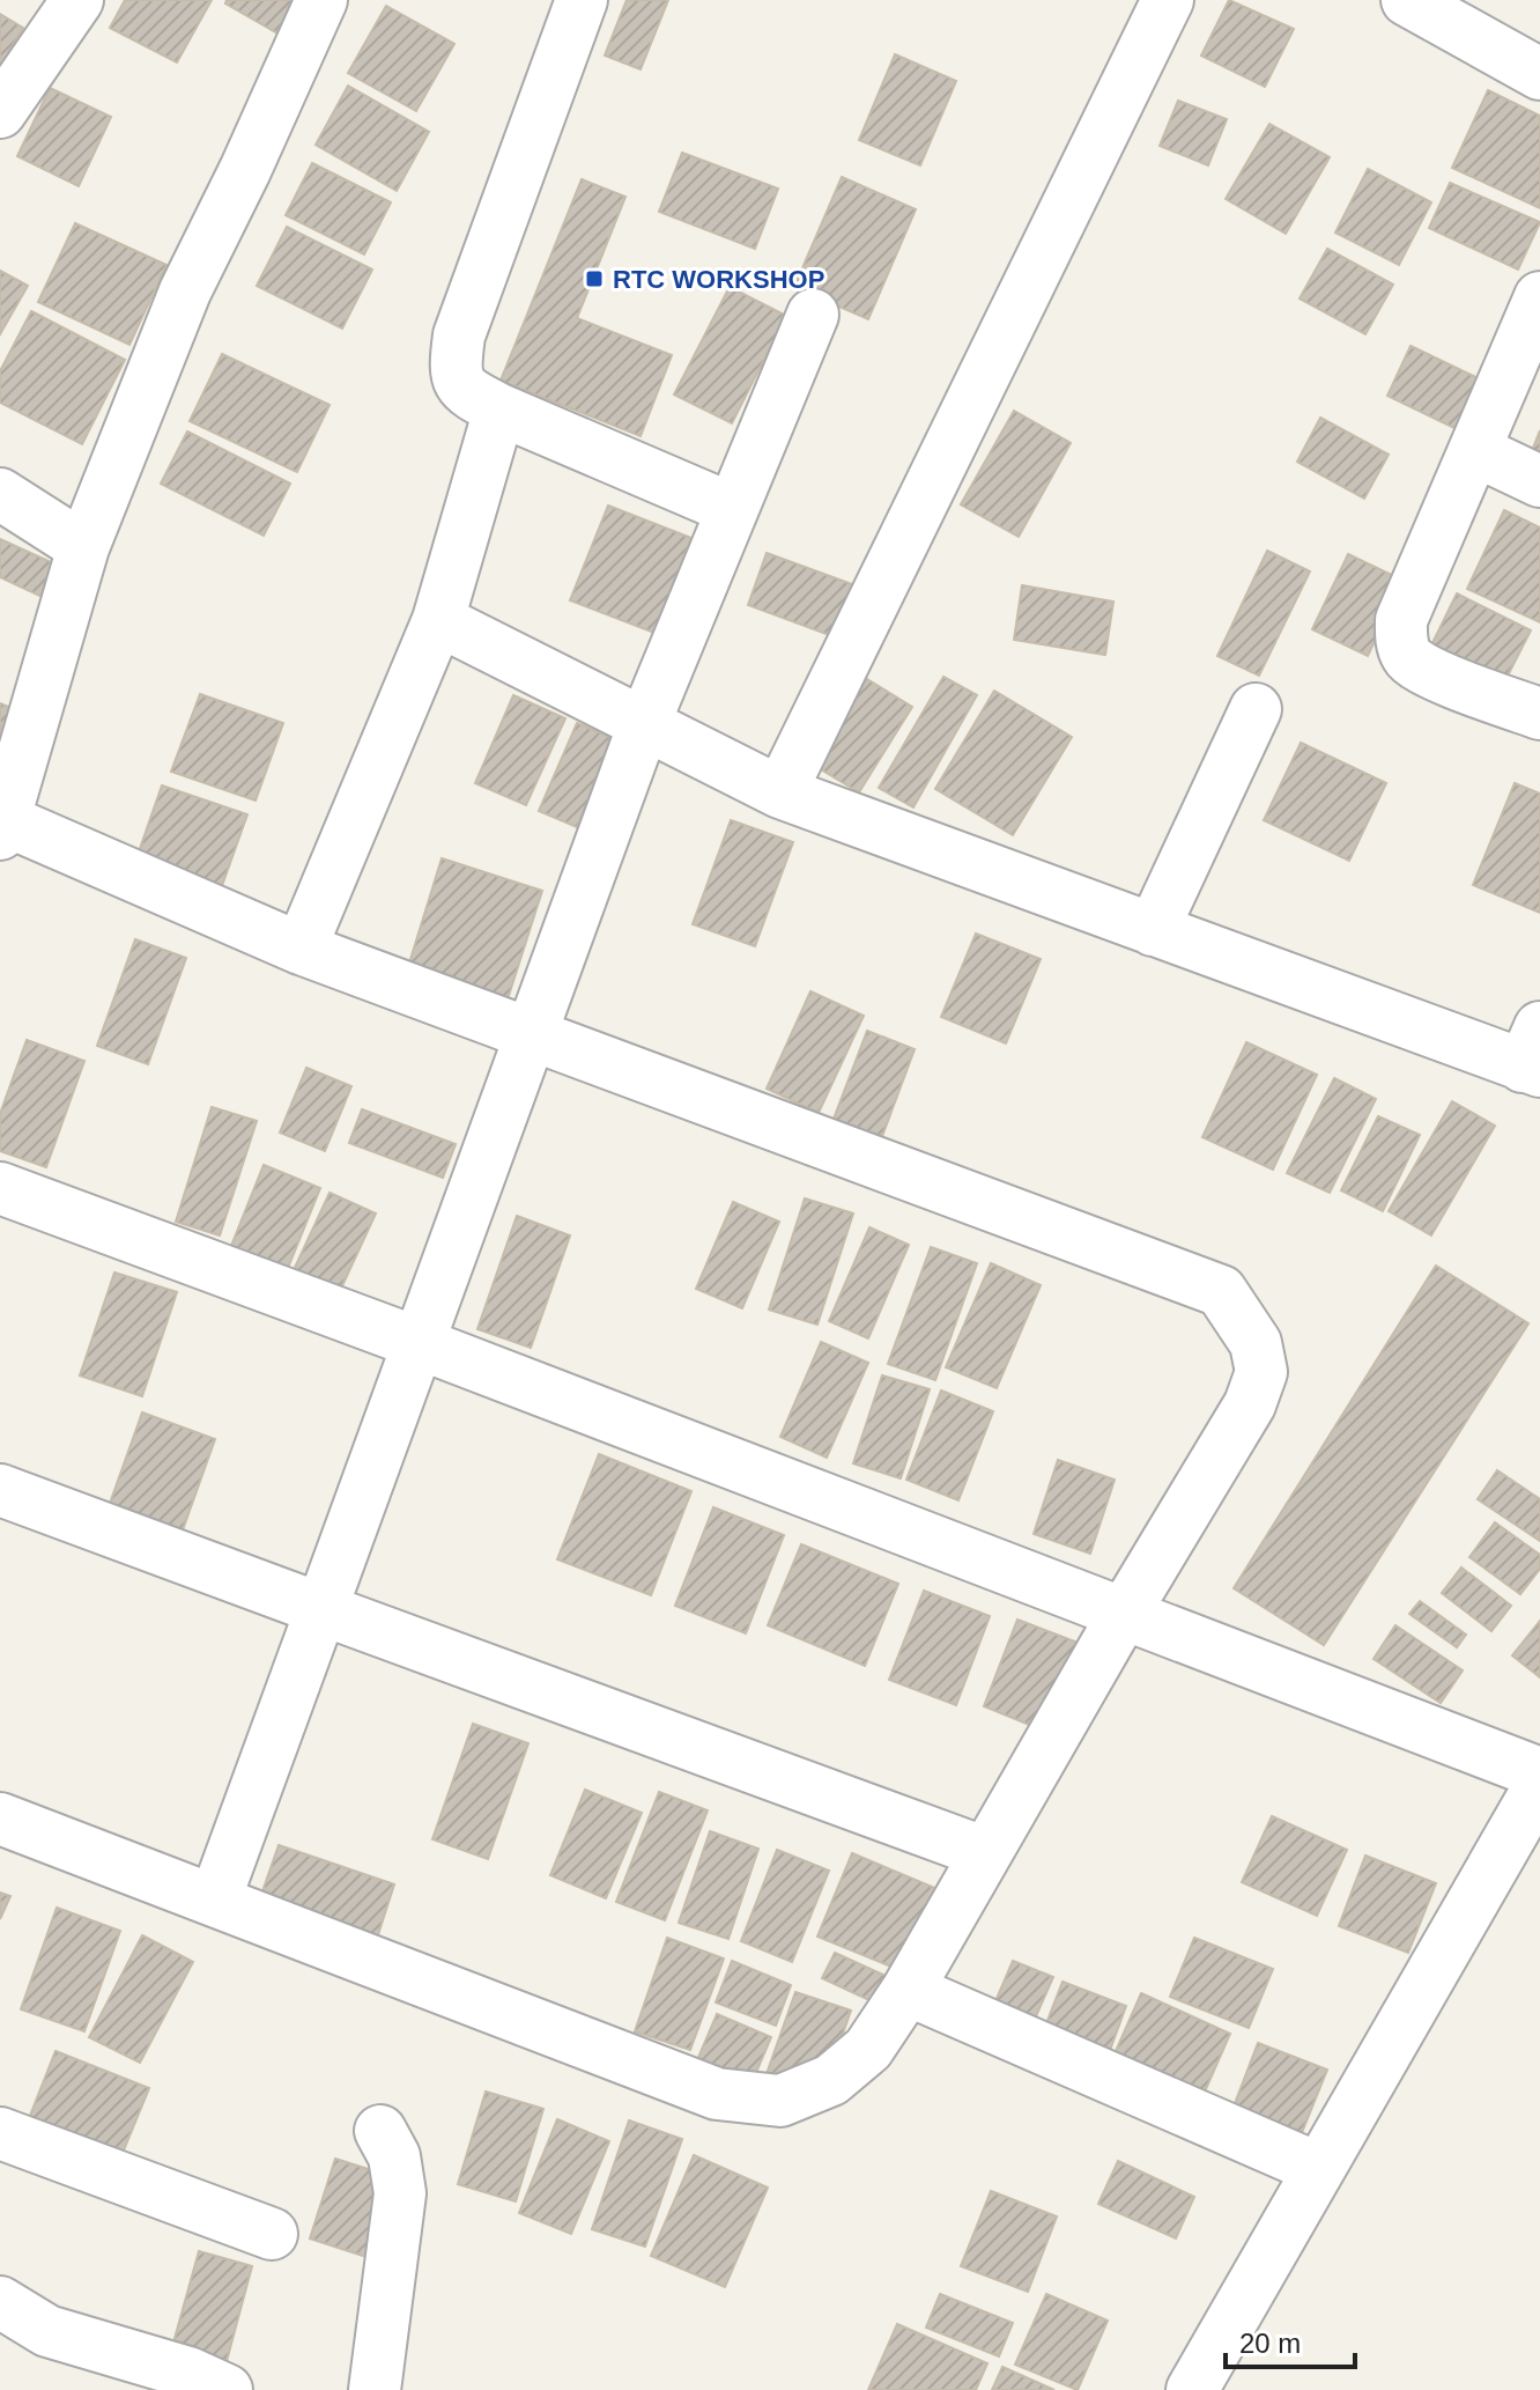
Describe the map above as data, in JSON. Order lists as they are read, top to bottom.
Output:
{
  "places": {
    "transit": ["RTC WORKSHOP"]
  },
  "scale_bar": "20 m"
}
